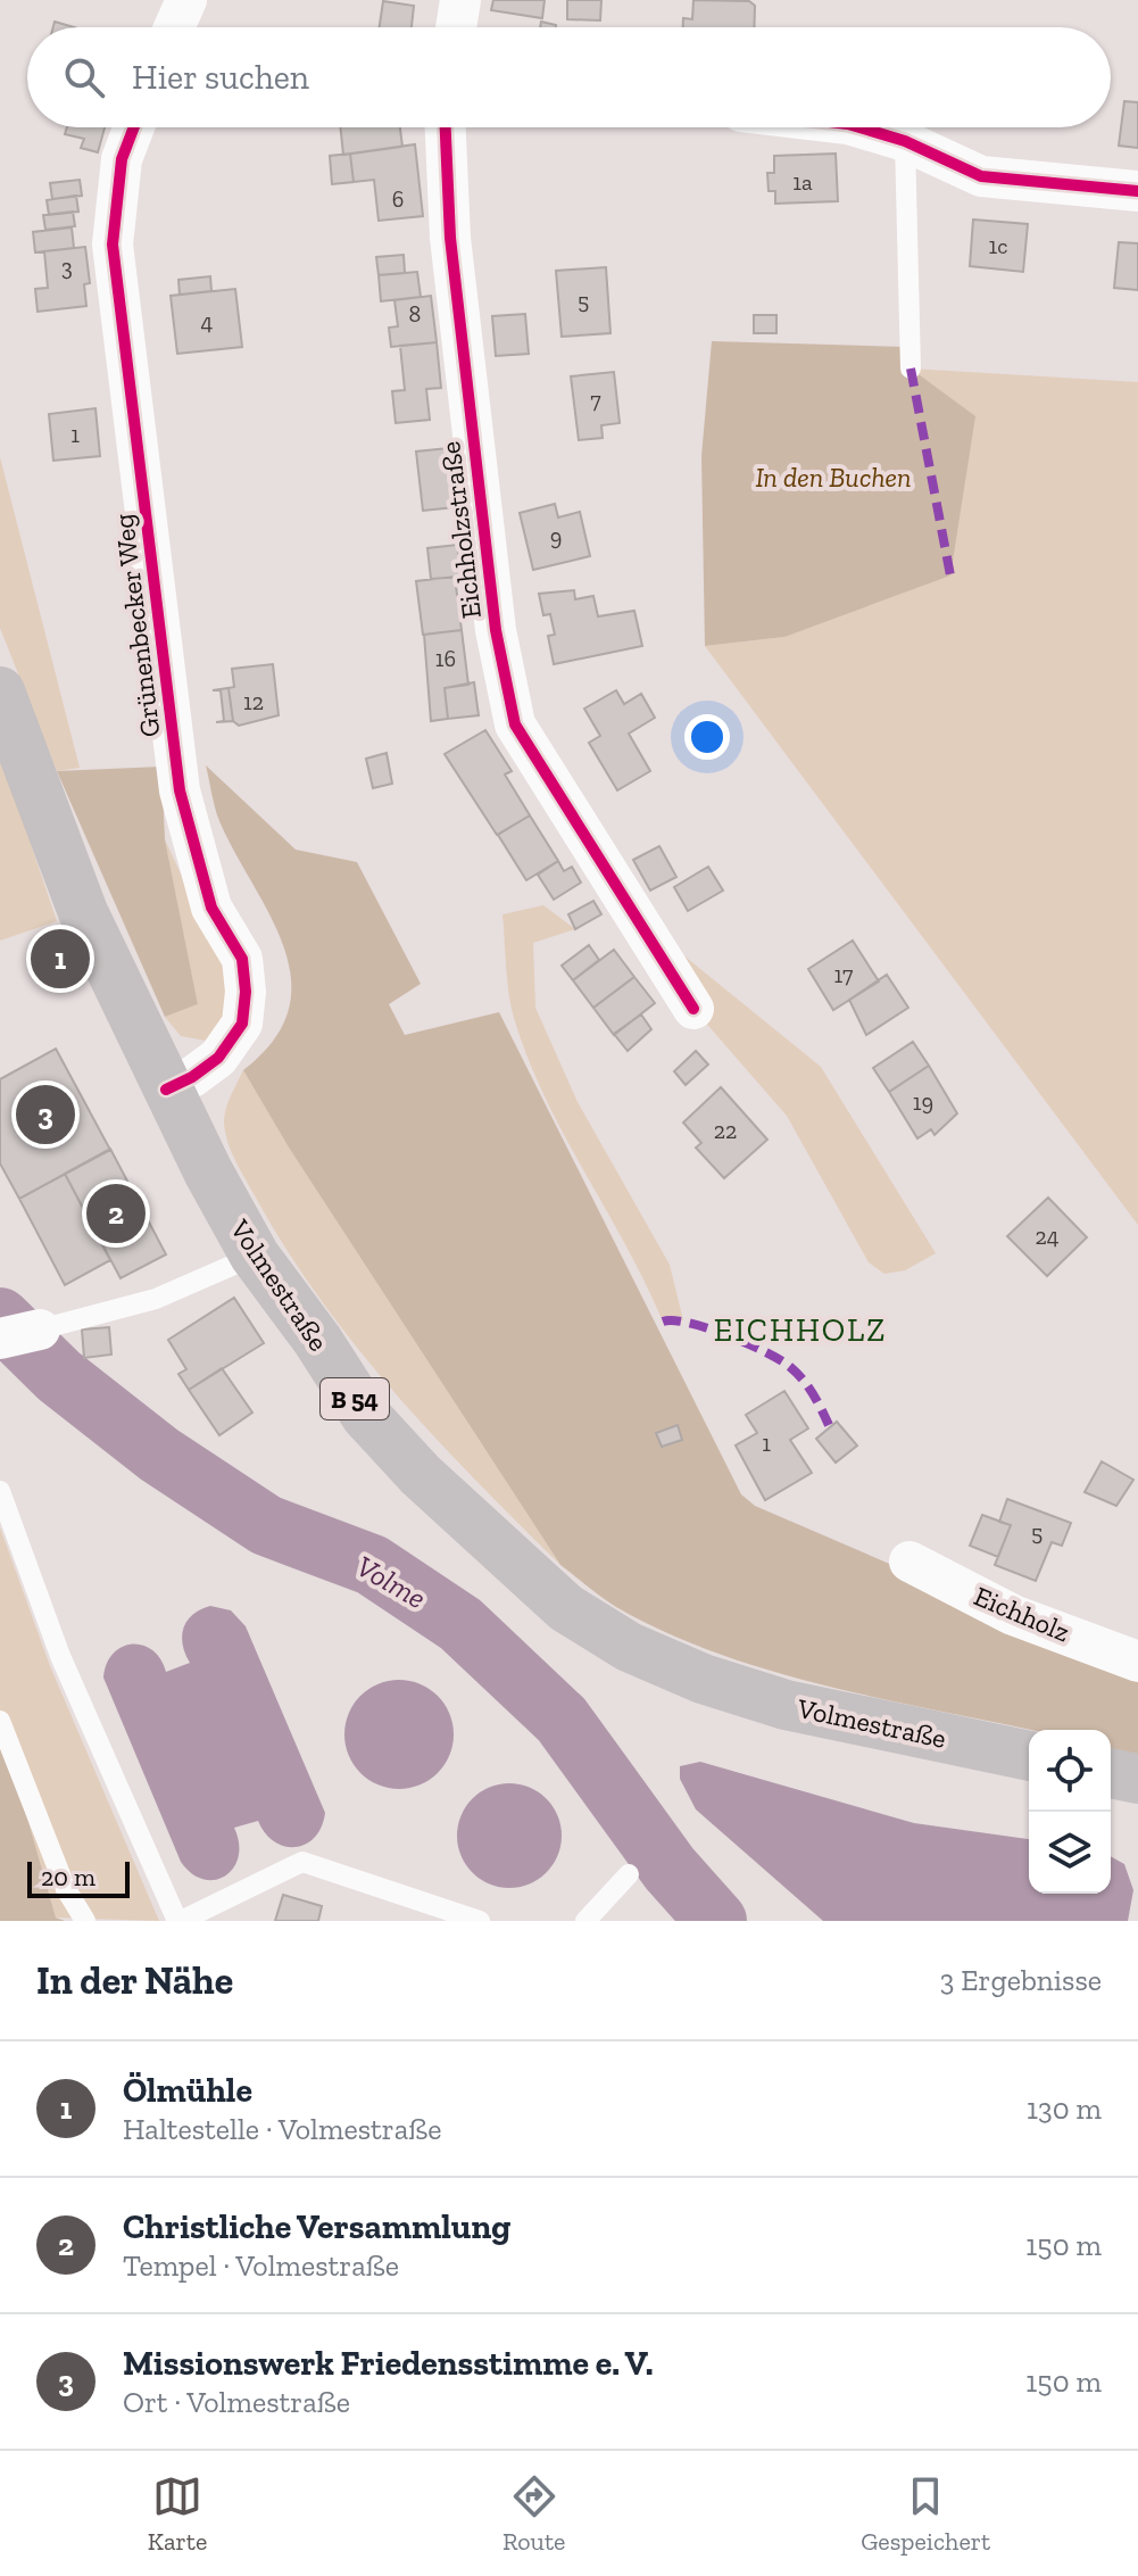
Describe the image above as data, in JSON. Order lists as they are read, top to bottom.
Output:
{
  "streets": {
    "main road": ["Volmestraße", "B 54"],
    "street": ["Eichholzstraße", "Grünenbecker Weg", "Eichholz"]
  },
  "crossings": [
    ["Grünenbecker Weg", "Volmestraße"]
  ],
  "districts": ["EICHHOLZ"],
  "water": ["Volme"],
  "parks": ["In den Buchen"],
  "house_numbers": [
    "1a",
    "6",
    "1c",
    "3",
    "5",
    "8",
    "4",
    "7",
    "1",
    "9",
    "16",
    "12",
    "17",
    "19",
    "22",
    "24",
    "1",
    "5"
  ],
  "scale_bar": "20 m",
  "page": {
    "search": "Hier suchen",
    "pins": ["1", "3", "2"],
    "scale": "20 m",
    "heading": ["In der Nähe", "3 Ergebnisse"],
    "list": [
      {
        "mark": "1",
        "name": "Ölmühle",
        "note": "Haltestelle · Volmestraße",
        "value": "130 m"
      },
      {
        "mark": "2",
        "name": "Christliche Versammlung",
        "note": "Tempel · Volmestraße",
        "value": "150 m"
      },
      {
        "mark": "3",
        "name": "Missionswerk Friedensstimme e. V.",
        "note": "Ort · Volmestraße",
        "value": "150 m"
      }
    ],
    "nav": ["Karte", "Route", "Gespeichert"]
  }
}
